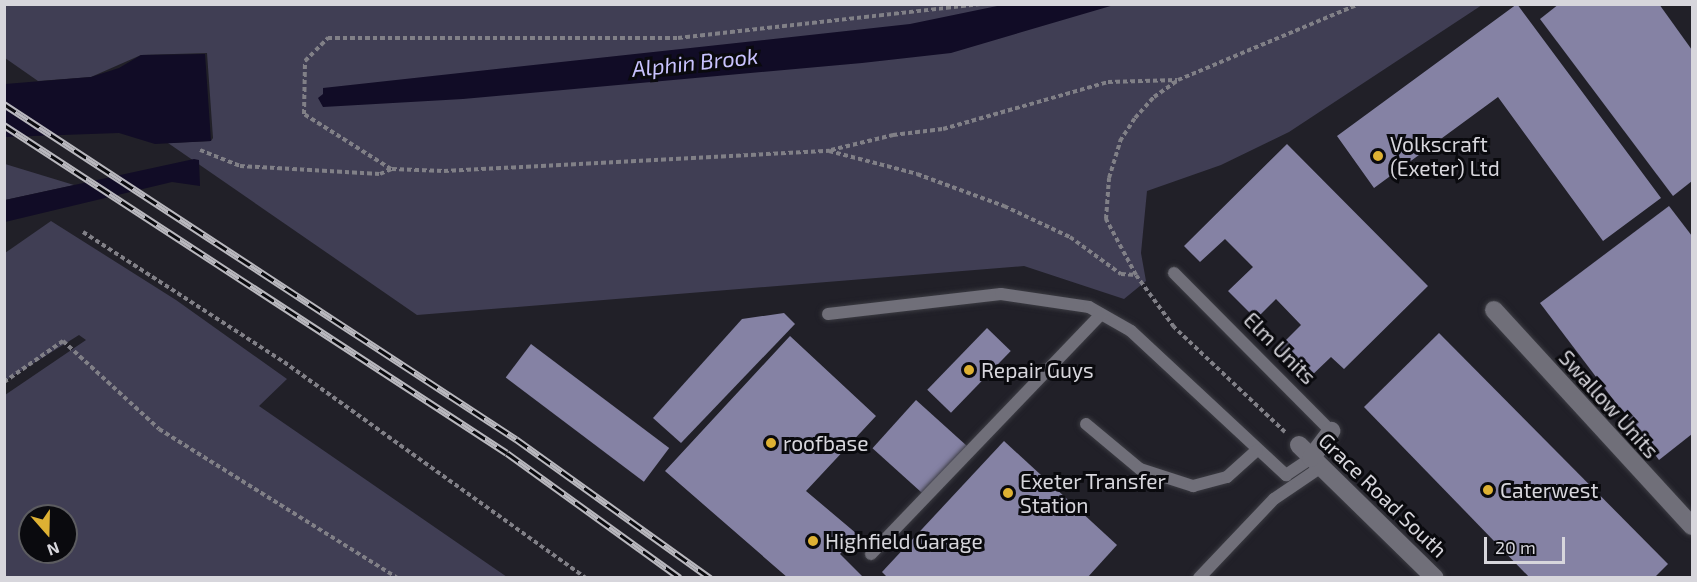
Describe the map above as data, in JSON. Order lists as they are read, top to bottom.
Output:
{
  "streets": {
    "street": ["Elm Units", "Swallow Units", "Grace Road South"]
  },
  "crossings": [
    ["Elm Units", "Grace Road South"]
  ],
  "water": ["Alphin Brook"],
  "places": [
    "Volkscraft (Exeter) Ltd",
    "Repair Guys",
    "roofbase",
    "Caterwest",
    "Exeter Transfer Station",
    "Highfield Garage"
  ],
  "scale_bar": "20 m",
  "north": "bottom"
}
